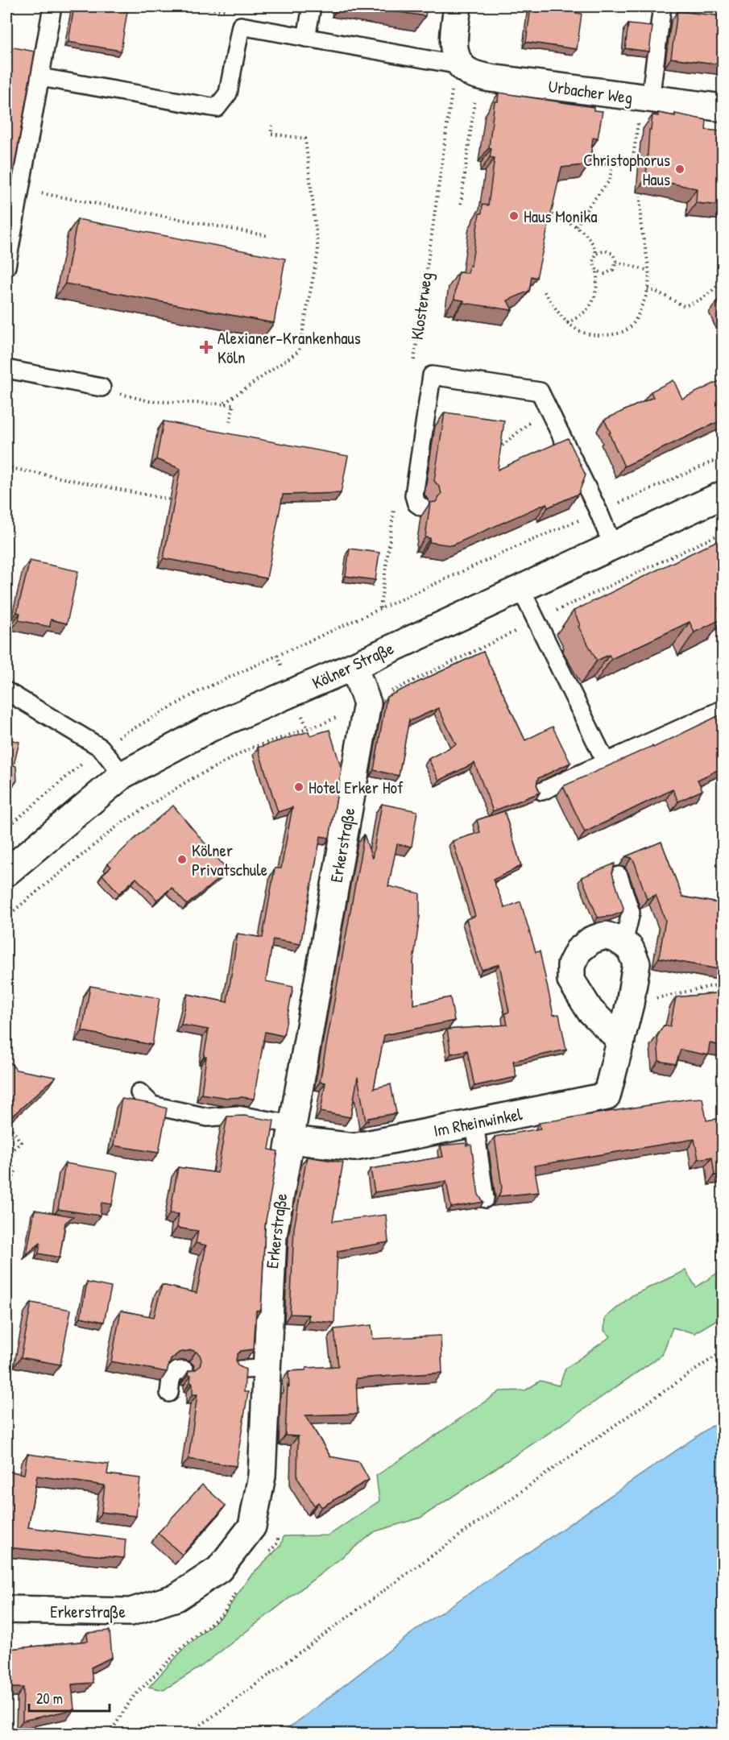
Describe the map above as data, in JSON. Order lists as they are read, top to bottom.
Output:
{
  "streets": {
    "street": [
      "Urbacher Weg",
      "Kölner Straße",
      "Erkerstraße",
      "Im Rheinwinkel"
    ],
    "path": ["Klosterweg"]
  },
  "crossings": [
    ["Urbacher Weg", "Klosterweg"],
    ["Kölner Straße", "Erkerstraße"],
    ["Erkerstraße", "Im Rheinwinkel"]
  ],
  "places": {
    "other": [
      "Christophorus Haus",
      "Haus Monika",
      "Hotel Erker Hof",
      "Kölner Privatschule"
    ],
    "health": ["Alexianer-Krankenhaus Köln"]
  },
  "scale_bar": "20 m"
}
